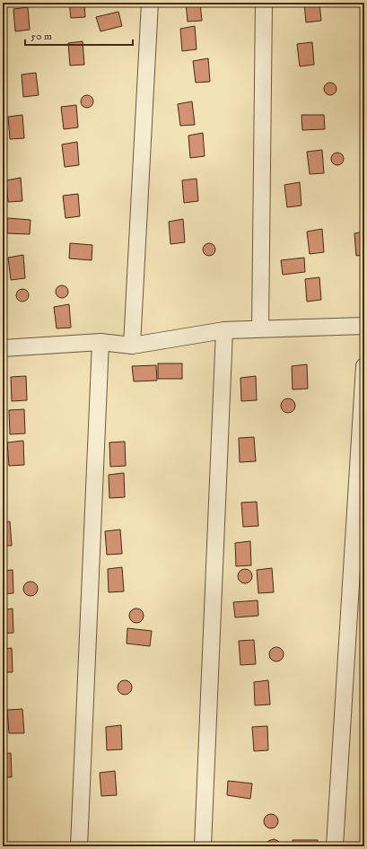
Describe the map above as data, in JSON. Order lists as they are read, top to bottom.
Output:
{
  "scale_bar": "50 m"
}
